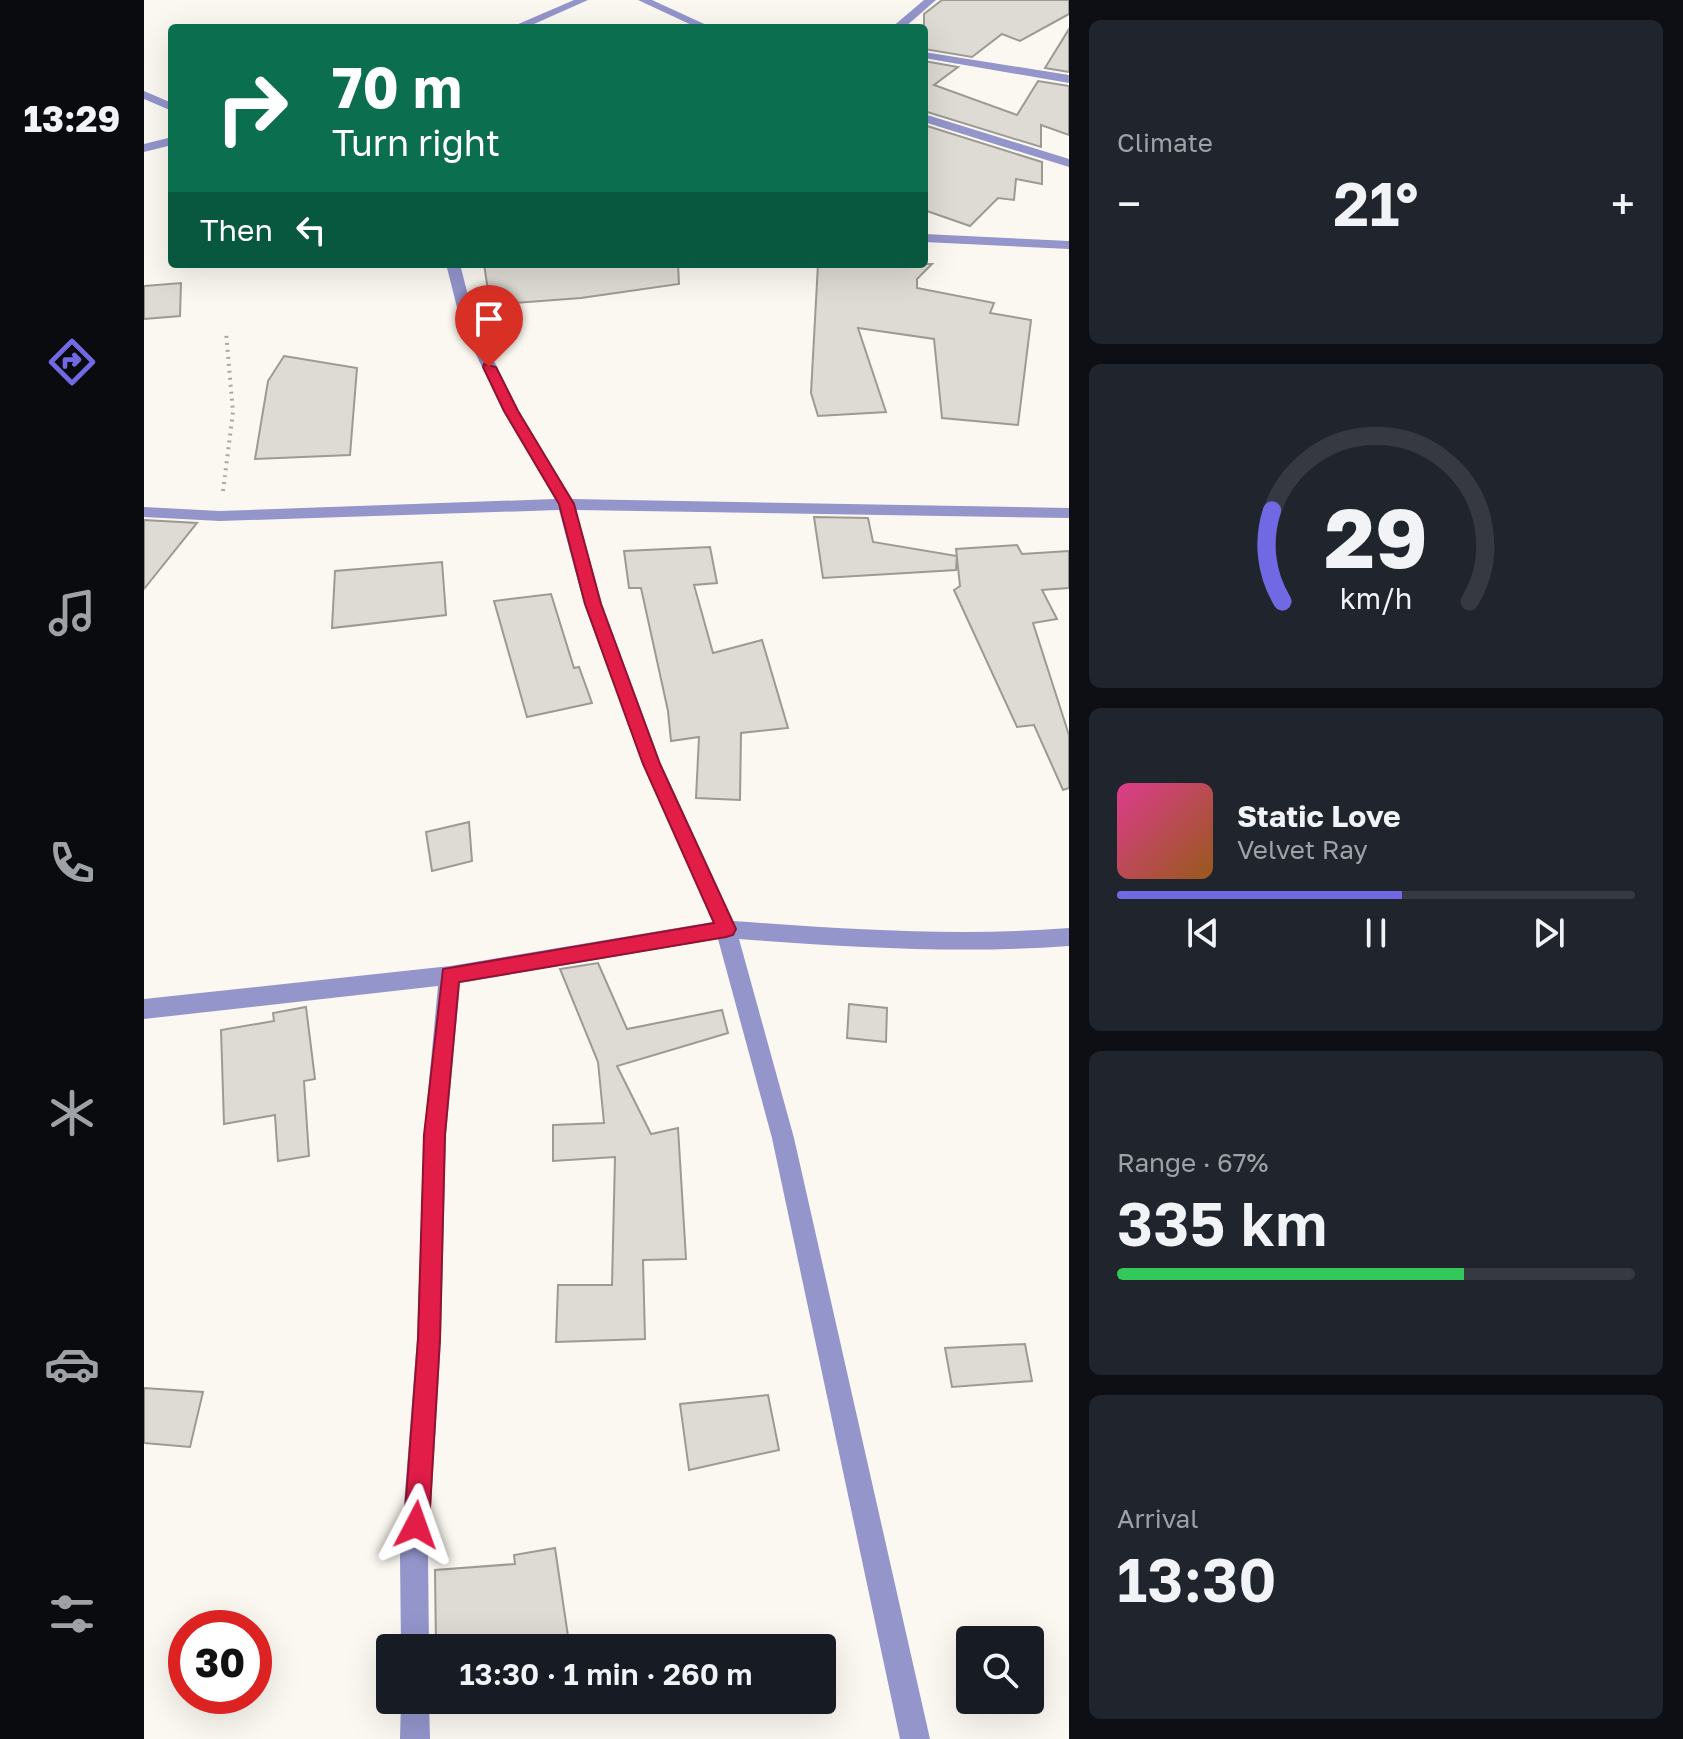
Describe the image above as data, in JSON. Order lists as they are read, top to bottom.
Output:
{
  "page": {
    "tabs": "13:29",
    "tile": [
      "Climate",
      ["Range · 67%", "335 km"],
      ["Arrival", "13:30"]
    ],
    "turn": ["70 m", "Turn right"],
    "heat": ["−", "21°", "+"],
    "then": "Then",
    "song": ["Static Love", "Velvet Ray"],
    "limit": "30",
    "trip": "13:30 · 1 min · 260 m",
    "gauge": ["29", "km/h"]
  }
}
